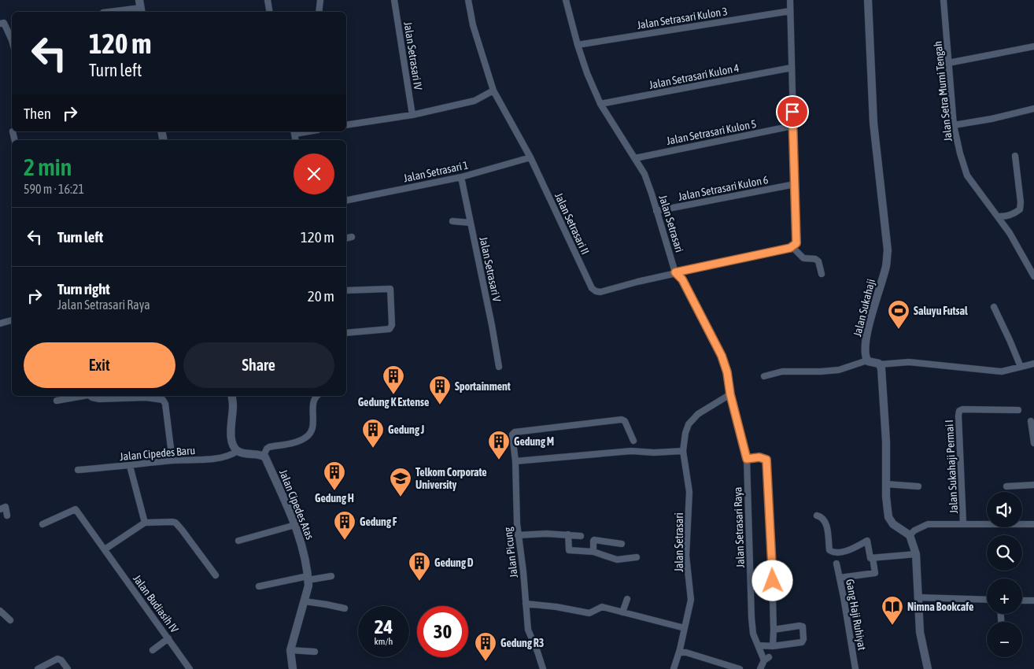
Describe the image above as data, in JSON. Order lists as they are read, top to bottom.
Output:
{
  "streets": {
    "street": [
      "Jalan Setrasari Kulon 3",
      "Jalan Setrasari IV",
      "Jalan Setrasari Kulon 4",
      "Jalan Setra Murni Tengah",
      "Jalan Setrasari Kulon 5",
      "Jalan Setrasari 1",
      "Jalan Setrasari Kulon 6",
      "Jalan Setrasari II",
      "Jalan Setrasari",
      "Jalan Setrasari V",
      "Jalan Sukahaji",
      "Jalan Cipedes Baru",
      "Jalan Sukahaji Permai I",
      "Jalan Cipedes Atas",
      "Jalan Setrasari Raya",
      "Jalan Picung",
      "Jalan Budiasih IV",
      "Gang Haji Ruhiyat"
    ]
  },
  "crossings": [
    ["Jalan Setrasari Kulon 3", "Jalan Setrasari"],
    ["Jalan Setrasari Kulon 4", "Jalan Setrasari"],
    ["Jalan Setrasari Kulon 5", "Jalan Setrasari"],
    ["Jalan Setrasari 1", "Jalan Setrasari II"],
    ["Jalan Setrasari 1", "Jalan Setrasari V"],
    ["Jalan Setrasari Kulon 6", "Jalan Setrasari"],
    ["Jalan Setrasari II", "Jalan Setrasari"],
    ["Jalan Setrasari", "Jalan Setrasari Raya"]
  ],
  "places": {
    "sports": ["Saluyu Futsal"],
    "building": [
      "Gedung K Extense",
      "Sportainment",
      "Gedung J",
      "Gedung M",
      "Gedung H",
      "Gedung F",
      "Gedung D",
      "Gedung R3"
    ],
    "school or university": ["Telkom Corporate University"],
    "library": ["Nimna Bookcafe"]
  },
  "page": {
    "turn": ["120 m", "Turn left"],
    "then": "Then",
    "heading": ["2 min", "590 m · 16:21"],
    "list": [
      {
        "name": "Turn left",
        "value": "120 m"
      },
      {
        "name": "Turn right",
        "note": "Jalan Setrasari Raya",
        "value": "20 m"
      }
    ],
    "buttons": ["Exit", "Share"],
    "map_buttons": ["+", "−"],
    "speed": "24 km/h",
    "limit": "30"
  }
}
